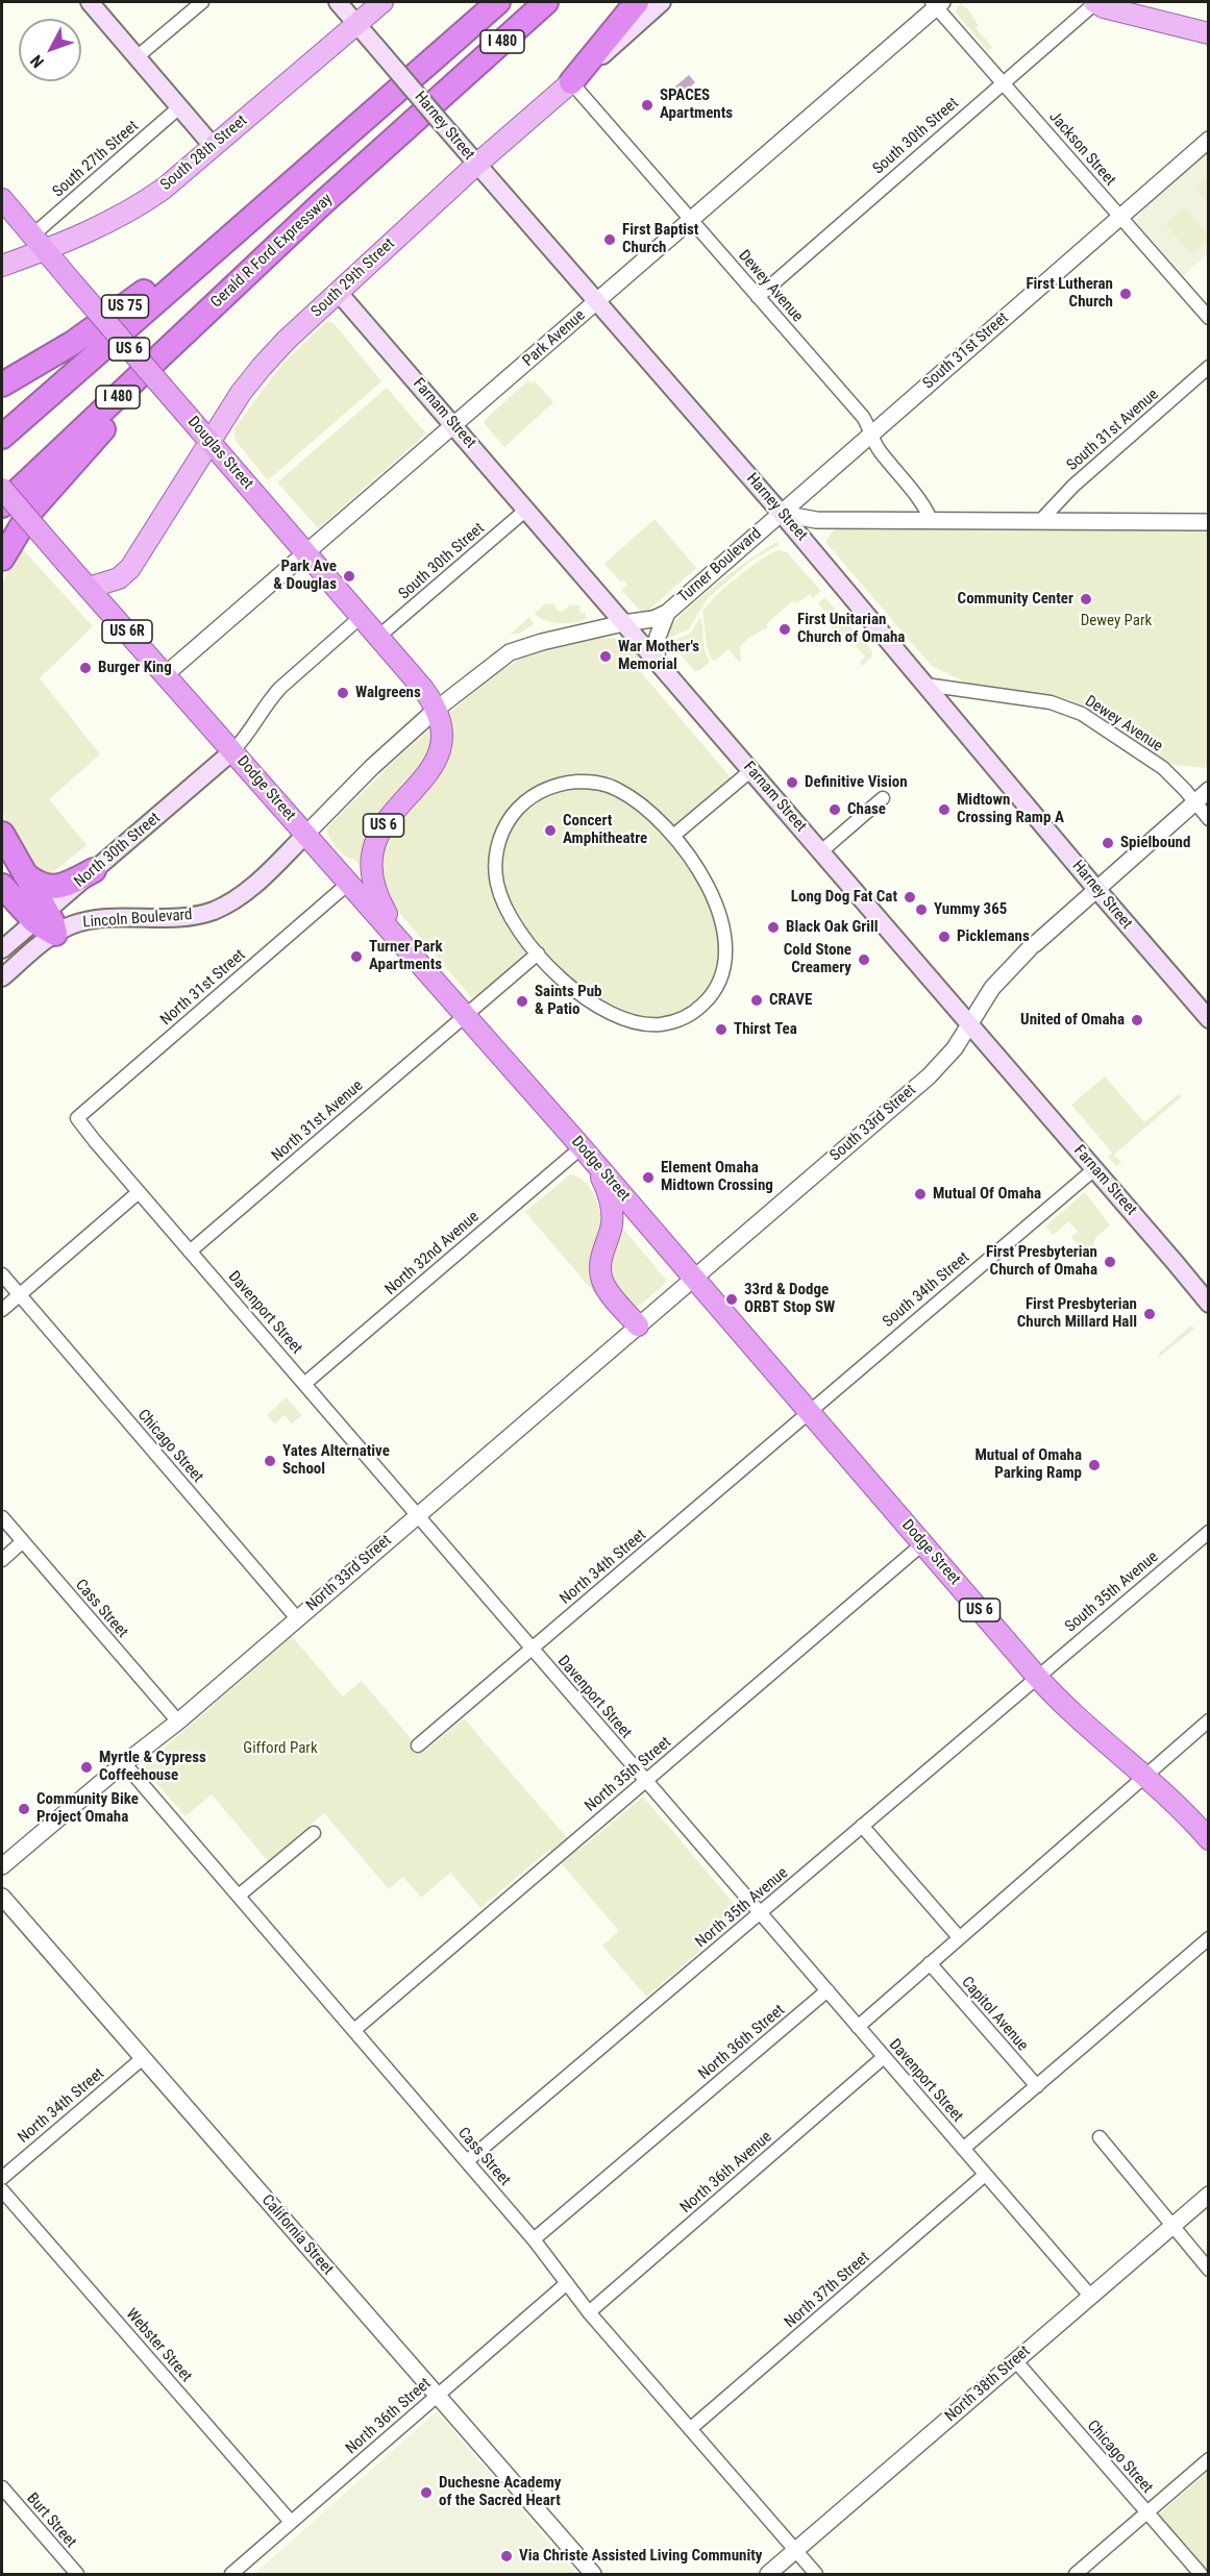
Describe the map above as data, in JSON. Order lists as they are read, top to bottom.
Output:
{
  "streets": {
    "highway": [
      "I 480",
      "Gerald R Ford Expressway",
      "US 75",
      "US 6",
      "Douglas Street",
      "US 6R",
      "Dodge Street"
    ],
    "main road": [
      "Harney Street",
      "South 28th Street",
      "South 29th Street",
      "Farnam Street",
      "North 30th Street",
      "Lincoln Boulevard"
    ],
    "street": [
      "South 30th Street",
      "Jackson Street",
      "South 27th Street",
      "Dewey Avenue",
      "Park Avenue",
      "South 31st Street",
      "South 31st Avenue",
      "Turner Boulevard",
      "North 31st Street",
      "North 31st Avenue",
      "South 33rd Street",
      "North 32nd Avenue",
      "South 34th Street",
      "Davenport Street",
      "Chicago Street",
      "North 34th Street",
      "North 33rd Street",
      "South 35th Avenue",
      "Cass Street",
      "North 35th Street",
      "North 35th Avenue",
      "Capitol Avenue",
      "North 36th Street",
      "North 36th Avenue",
      "California Street",
      "North 37th Street",
      "Webster Street",
      "North 38th Street",
      "Burt Street"
    ]
  },
  "crossings": [
    ["I 480", "US 75"],
    ["Harney Street", "South 28th Street"],
    ["Harney Street", "South 29th Street"],
    ["Harney Street", "Dewey Avenue"],
    ["Harney Street", "Park Avenue"],
    ["Harney Street", "South 31st Street"],
    ["Harney Street", "Turner Boulevard"],
    ["Harney Street", "South 33rd Street"],
    ["South 30th Street", "Jackson Street"],
    ["South 30th Street", "Dewey Avenue"],
    ["South 30th Street", "Farnam Street"],
    ["South 30th Street", "Douglas Street"],
    ["Jackson Street", "Park Avenue"],
    ["Jackson Street", "South 31st Street"],
    ["South 28th Street", "South 27th Street"],
    ["South 28th Street", "Douglas Street"],
    ["South 27th Street", "Douglas Street"],
    ["South 29th Street", "Dewey Avenue"],
    ["South 29th Street", "Farnam Street"],
    ["South 29th Street", "Douglas Street"],
    ["South 29th Street", "Dodge Street"],
    ["Dewey Avenue", "Park Avenue"],
    ["Dewey Avenue", "South 31st Street"],
    ["Dewey Avenue", "South 33rd Street"],
    ["Park Avenue", "Farnam Street"],
    ["Park Avenue", "Douglas Street"],
    ["Park Avenue", "Dodge Street"],
    ["US 6", "Douglas Street"],
    ["US 6", "Turner Boulevard"],
    ["US 6", "Dodge Street"],
    ["South 31st Street", "Turner Boulevard"],
    ["Farnam Street", "Turner Boulevard"],
    ["Farnam Street", "South 33rd Street"],
    ["Farnam Street", "South 34th Street"],
    ["Douglas Street", "Turner Boulevard"],
    ["Turner Boulevard", "Dodge Street"],
    ["Turner Boulevard", "Lincoln Boulevard"],
    ["Dodge Street", "North 30th Street"],
    ["Dodge Street", "Lincoln Boulevard"],
    ["Dodge Street", "North 31st Street"],
    ["Dodge Street", "North 31st Avenue"],
    ["Dodge Street", "South 33rd Street"],
    ["Dodge Street", "North 32nd Avenue"],
    ["Dodge Street", "South 34th Street"],
    ["Dodge Street", "North 34th Street"],
    ["Dodge Street", "North 33rd Street"],
    ["Dodge Street", "South 35th Avenue"],
    ["Dodge Street", "North 35th Street"],
    ["Dodge Street", "North 35th Avenue"],
    ["North 31st Street", "Davenport Street"],
    ["North 31st Avenue", "Davenport Street"],
    ["South 33rd Street", "North 33rd Street"],
    ["North 32nd Avenue", "Davenport Street"],
    ["South 34th Street", "North 34th Street"],
    ["Davenport Street", "North 34th Street"],
    ["Davenport Street", "North 33rd Street"],
    ["Davenport Street", "North 35th Street"],
    ["Davenport Street", "North 35th Avenue"],
    ["Davenport Street", "North 36th Street"],
    ["Davenport Street", "North 36th Avenue"],
    ["Davenport Street", "North 37th Street"],
    ["Davenport Street", "North 38th Street"],
    ["Chicago Street", "North 33rd Street"],
    ["Chicago Street", "North 38th Street"],
    ["North 34th Street", "California Street"],
    ["North 33rd Street", "Cass Street"],
    ["South 35th Avenue", "North 35th Avenue"],
    ["Cass Street", "North 35th Street"],
    ["Cass Street", "North 35th Avenue"],
    ["Cass Street", "North 36th Street"],
    ["Cass Street", "North 36th Avenue"],
    ["Cass Street", "North 37th Street"],
    ["Cass Street", "North 38th Street"],
    ["North 36th Street", "California Street"],
    ["North 36th Street", "Webster Street"]
  ],
  "parks": ["Dewey Park", "Gifford Park"],
  "places": [
    "SPACES Apartments",
    "First Baptist Church",
    "First Lutheran Church",
    "Park Ave & Douglas",
    "Community Center",
    "First Unitarian Church of Omaha",
    "War Mother's Memorial",
    "Burger King",
    "Walgreens",
    "Definitive Vision",
    "Chase",
    "Midtown Crossing Ramp A",
    "Concert Amphitheatre",
    "Spielbound",
    "Long Dog Fat Cat",
    "Yummy 365",
    "Black Oak Grill",
    "Picklemans",
    "Turner Park Apartments",
    "Cold Stone Creamery",
    "CRAVE",
    "Saints Pub & Patio",
    "United of Omaha",
    "Thirst Tea",
    "Element Omaha Midtown Crossing",
    "Mutual Of Omaha",
    "First Presbyterian Church of Omaha",
    "33rd & Dodge ORBT Stop SW",
    "First Presbyterian Church Millard Hall",
    "Yates Alternative School",
    "Mutual of Omaha Parking Ramp",
    "Myrtle & Cypress Coffeehouse",
    "Community Bike Project Omaha",
    "Duchesne Academy of the Sacred Heart",
    "Via Christe Assisted Living Community"
  ],
  "north": "bottom left"
}
